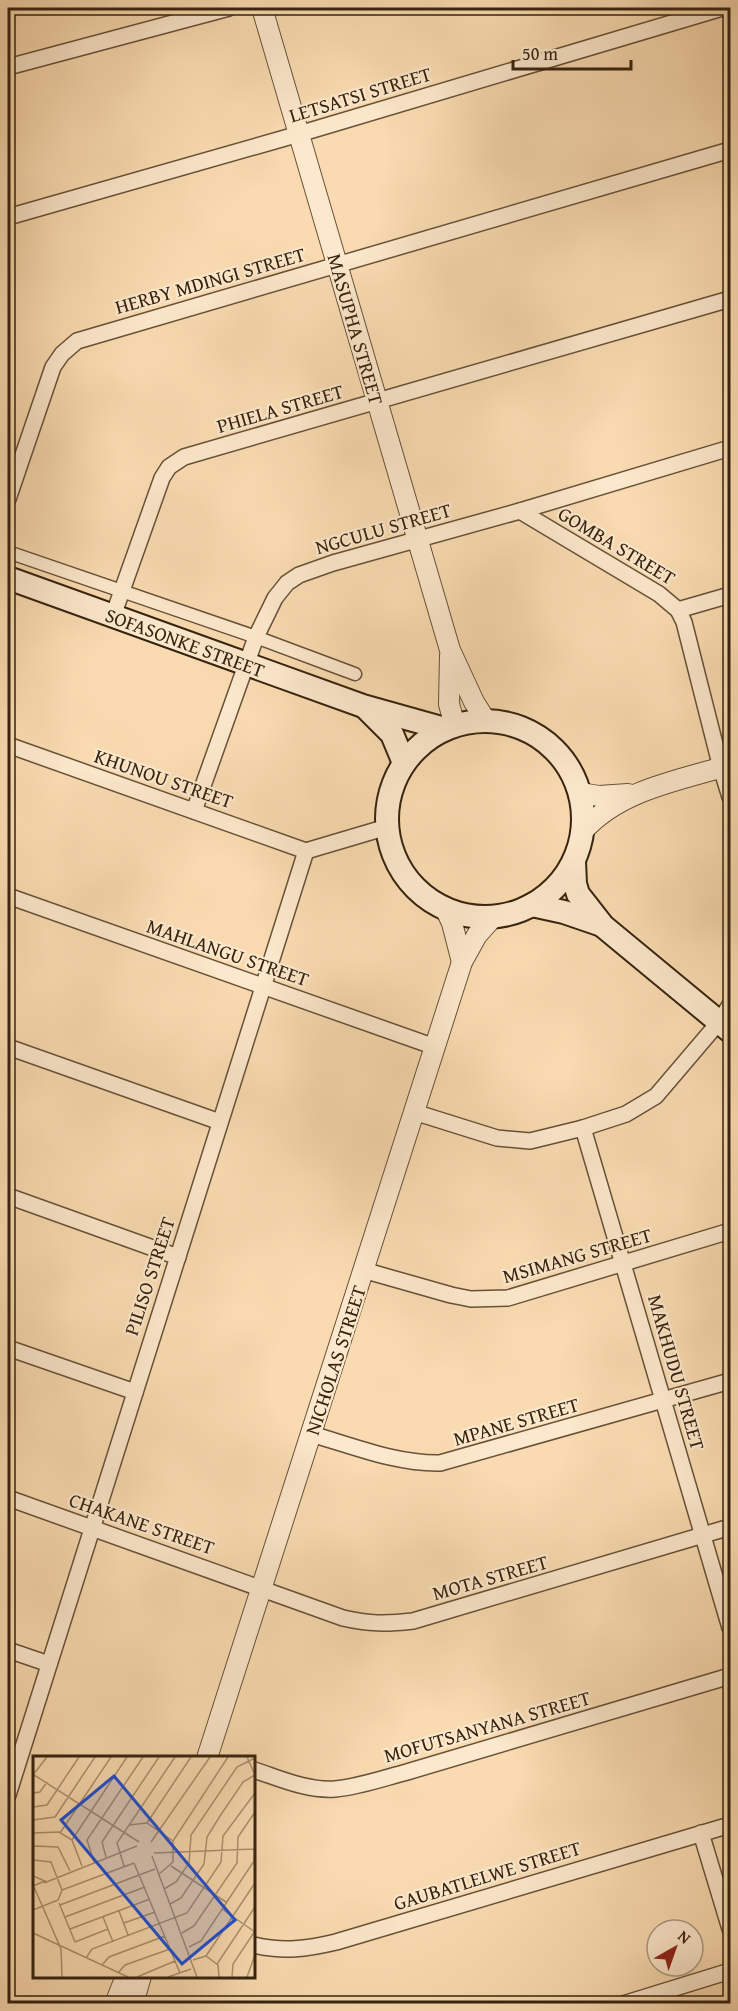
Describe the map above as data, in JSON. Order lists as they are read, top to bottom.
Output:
{
  "streets": {
    "main road": ["SOFASONKE STREET"],
    "street": [
      "LETSATSI STREET",
      "HERBY MDINGI STREET",
      "MASUPHA STREET",
      "PHIELA STREET",
      "NGCULU STREET",
      "GOMBA STREET",
      "KHUNOU STREET",
      "MAHLANGU STREET",
      "MSIMANG STREET",
      "PILISO STREET",
      "NICHOLAS STREET",
      "MAKHUDU STREET",
      "MPANE STREET",
      "CHAKANE STREET",
      "MOTA STREET",
      "MOFUTSANYANA STREET",
      "GAUBATLELWE STREET"
    ]
  },
  "crossings": [
    ["LETSATSI STREET", "MASUPHA STREET"],
    ["HERBY MDINGI STREET", "MASUPHA STREET"],
    ["MASUPHA STREET", "PHIELA STREET"],
    ["MASUPHA STREET", "NGCULU STREET"],
    ["MASUPHA STREET", "SOFASONKE STREET"],
    ["MASUPHA STREET", "NICHOLAS STREET"],
    ["PHIELA STREET", "SOFASONKE STREET"],
    ["NGCULU STREET", "GOMBA STREET"],
    ["NGCULU STREET", "SOFASONKE STREET"],
    ["NGCULU STREET", "KHUNOU STREET"],
    ["SOFASONKE STREET", "NICHOLAS STREET"],
    ["KHUNOU STREET", "PILISO STREET"],
    ["MAHLANGU STREET", "PILISO STREET"],
    ["MAHLANGU STREET", "NICHOLAS STREET"],
    ["MSIMANG STREET", "NICHOLAS STREET"],
    ["MSIMANG STREET", "MAKHUDU STREET"],
    ["PILISO STREET", "CHAKANE STREET"],
    ["NICHOLAS STREET", "MPANE STREET"],
    ["NICHOLAS STREET", "CHAKANE STREET"],
    ["NICHOLAS STREET", "MOTA STREET"],
    ["MAKHUDU STREET", "MPANE STREET"],
    ["MAKHUDU STREET", "MOTA STREET"],
    ["CHAKANE STREET", "MOTA STREET"]
  ],
  "scale_bar": "50 m",
  "north": "top right"
}
